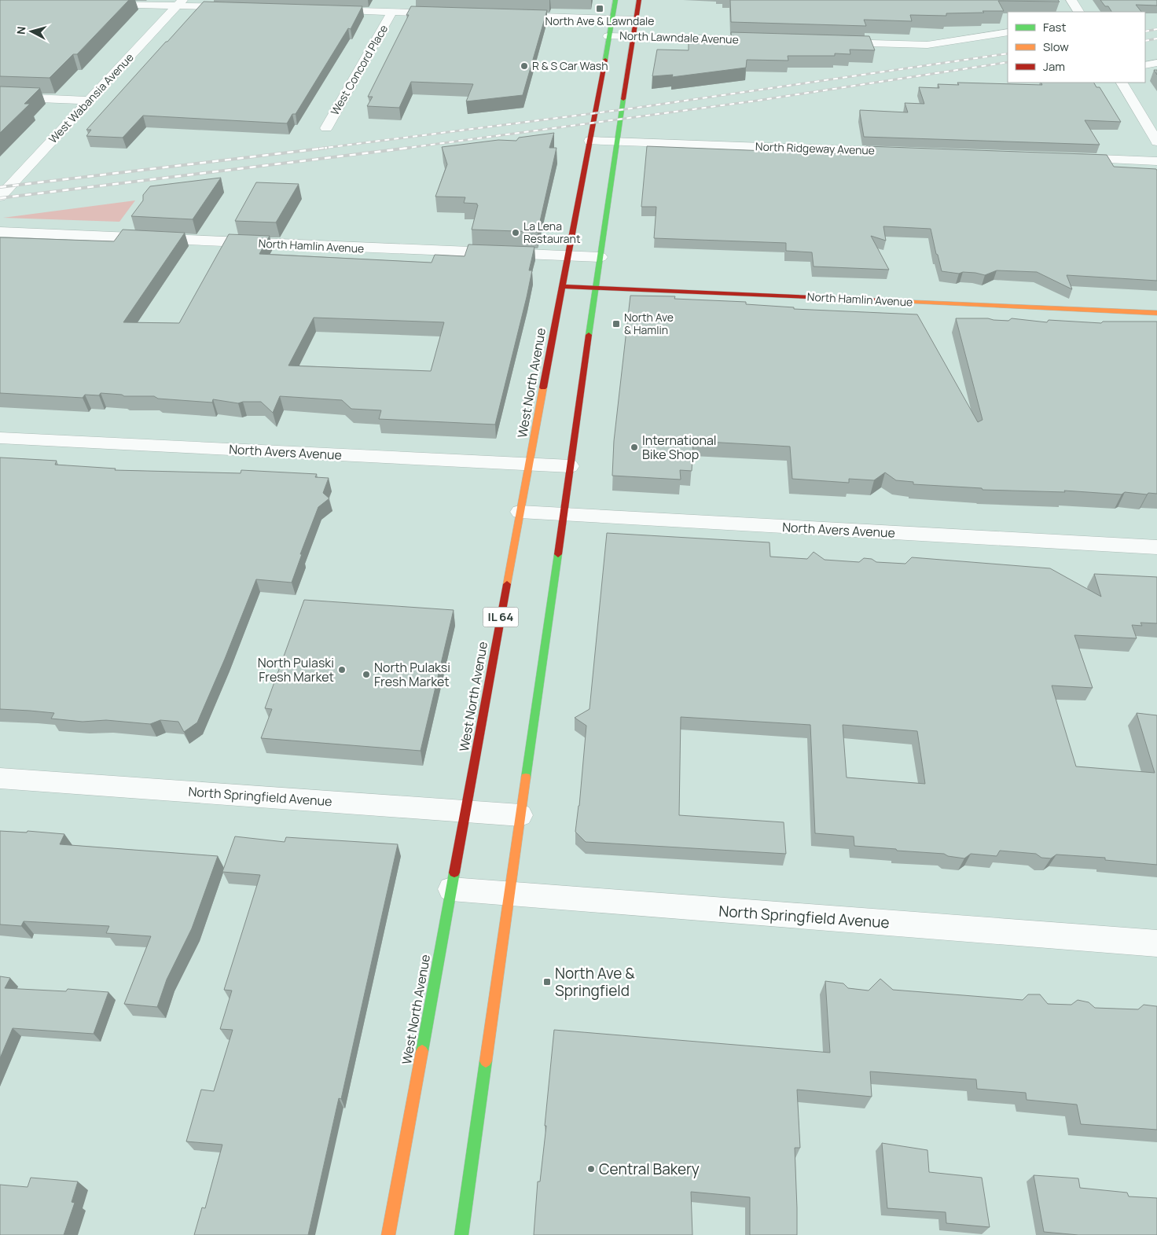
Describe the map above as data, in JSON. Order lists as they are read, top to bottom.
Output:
{
  "streets": {
    "main road": ["North Hamlin Avenue", "West North Avenue", "IL 64"],
    "street": [
      "North Lawndale Avenue",
      "West Concord Place",
      "West Wabansia Avenue",
      "North Ridgeway Avenue",
      "North Avers Avenue",
      "North Springfield Avenue"
    ]
  },
  "crossings": [
    ["North Lawndale Avenue", "West North Avenue"],
    ["North Ridgeway Avenue", "West North Avenue"],
    ["North Hamlin Avenue", "West North Avenue"],
    ["West North Avenue", "North Avers Avenue"],
    ["West North Avenue", "North Springfield Avenue"]
  ],
  "places": {
    "transit": ["North Ave & Lawndale", "North Ave & Hamlin", "North Ave & Springfield"],
    "other": [
      "R & S Car Wash",
      "La Lena Restaurant",
      "International Bike Shop",
      "North Pulaski Fresh Market",
      "North Pulaksi Fresh Market",
      "Central Bakery"
    ]
  },
  "legend": ["Fast", "Slow", "Jam"],
  "north": "left"
}
